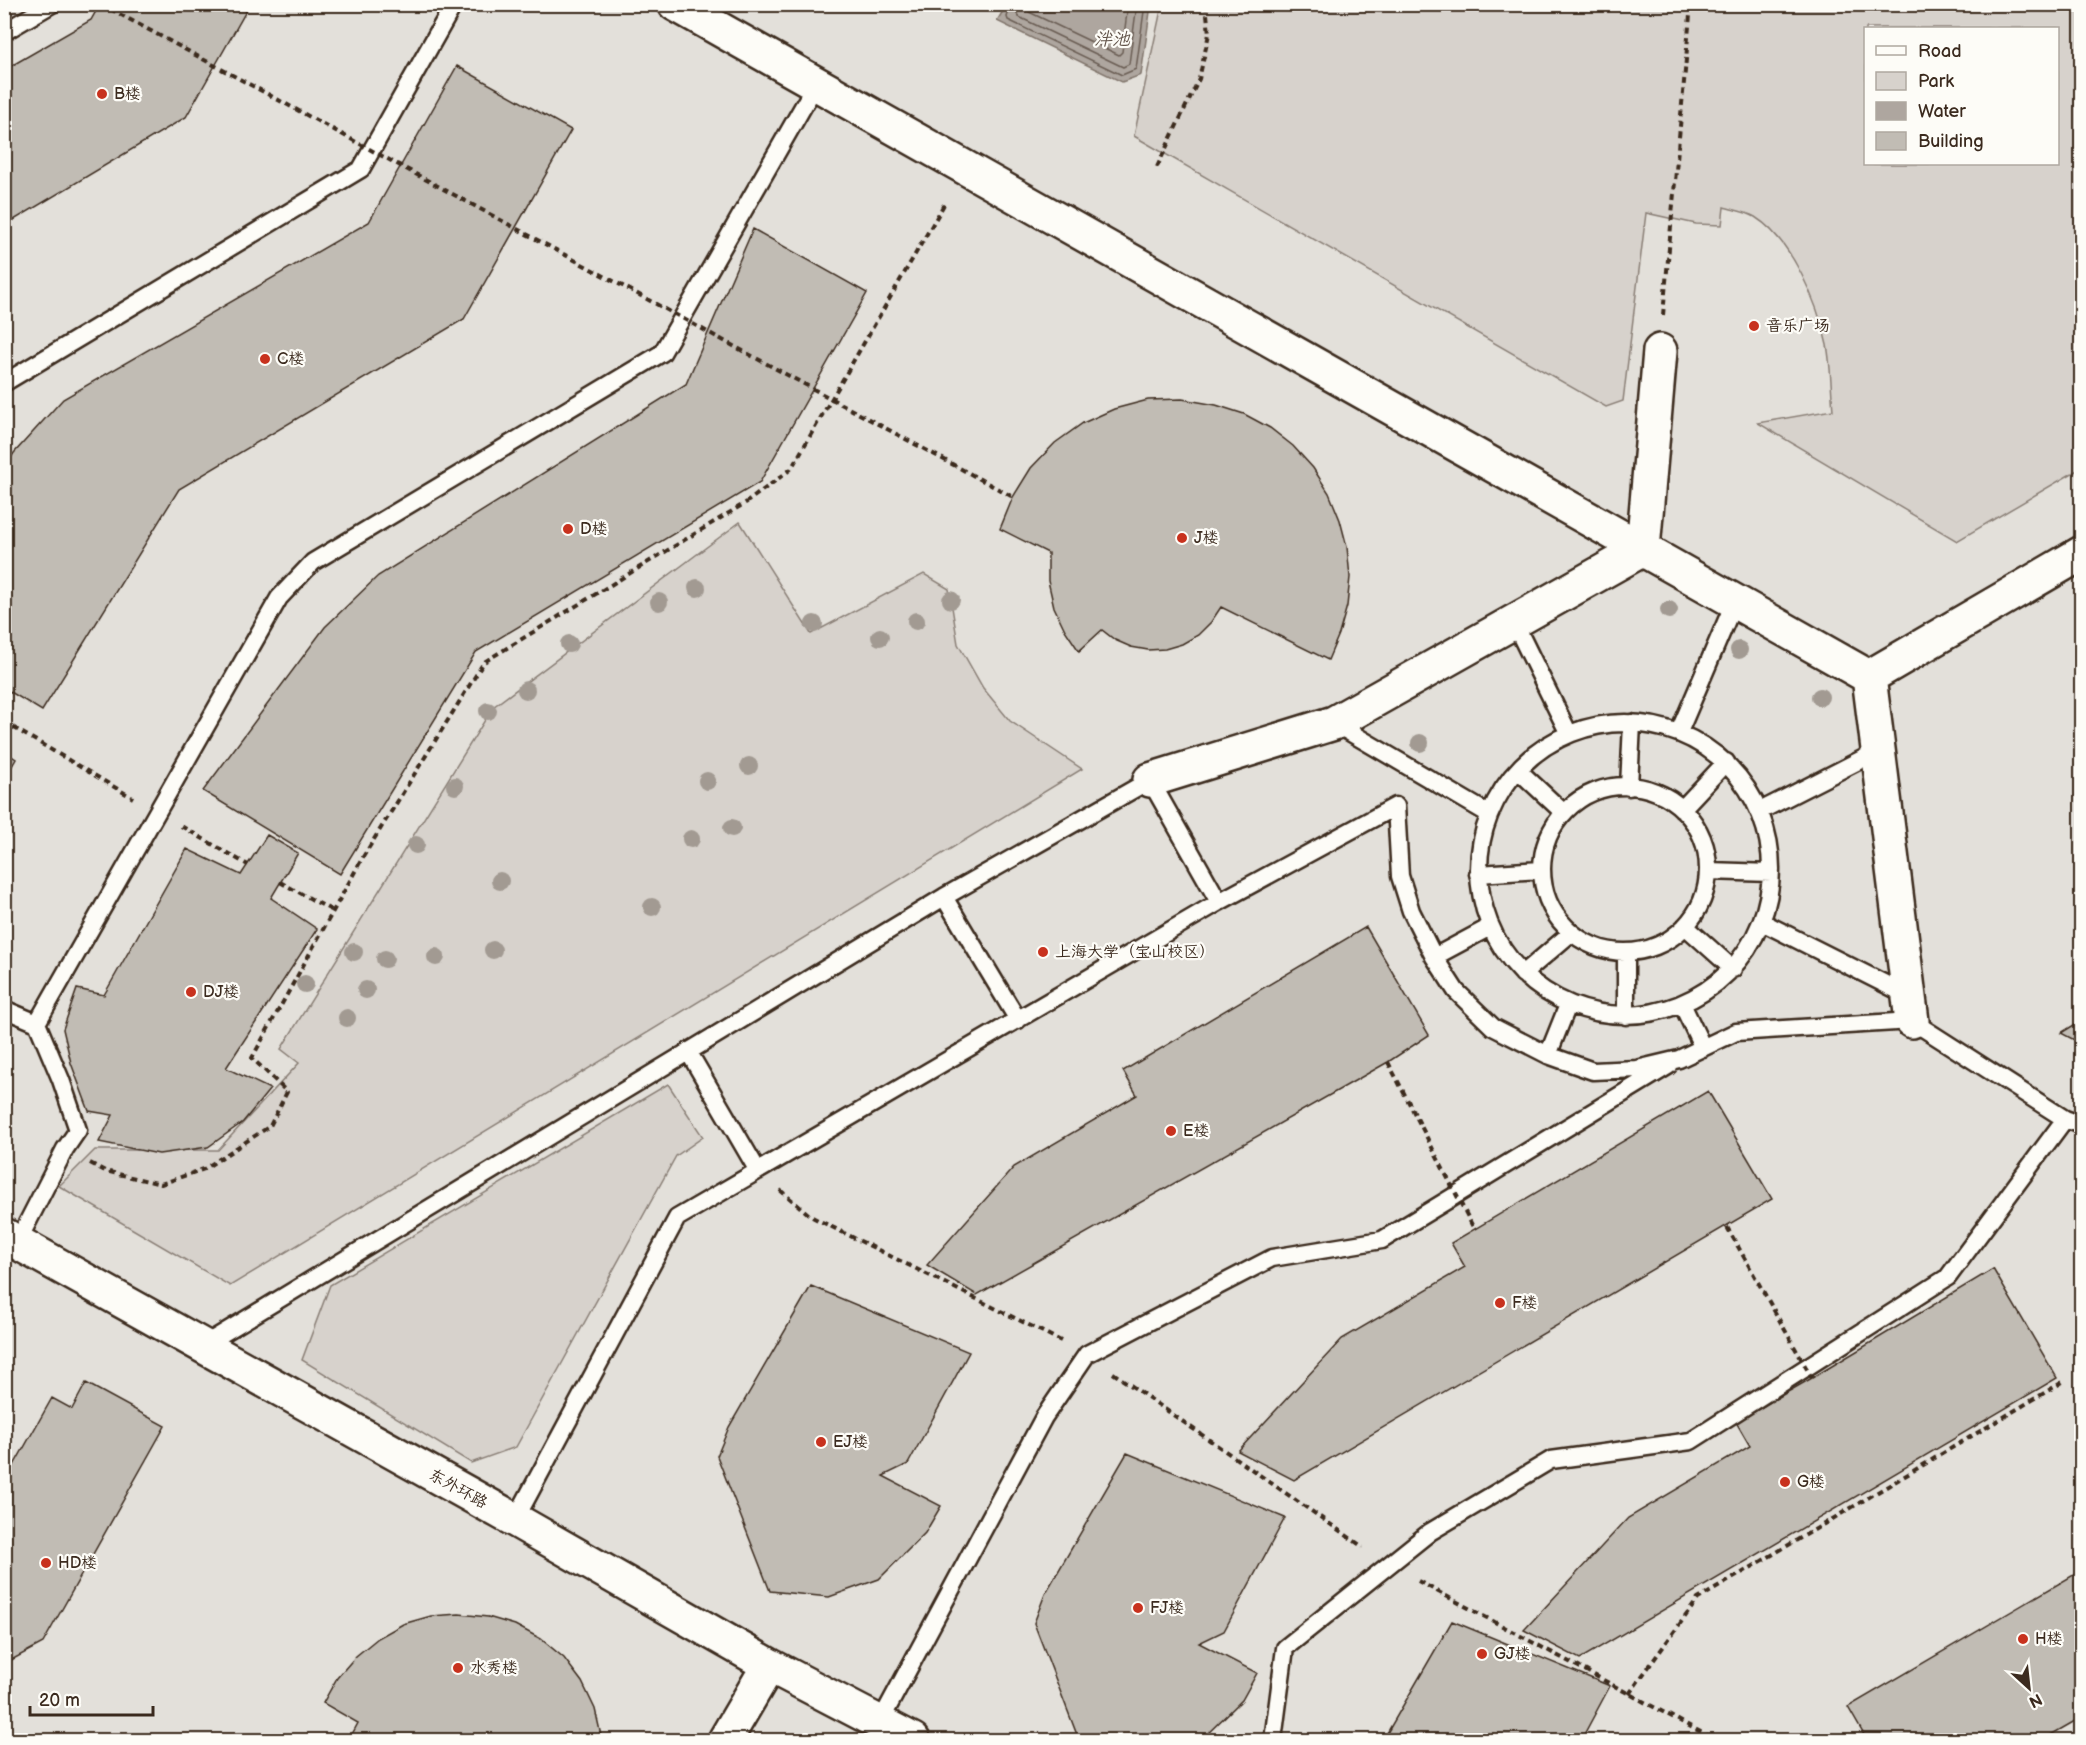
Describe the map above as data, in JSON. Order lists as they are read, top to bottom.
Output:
{
  "streets": {
    "street": ["东外环路"]
  },
  "water": ["泮池"],
  "places": [
    "B楼",
    "音乐广场",
    "C楼",
    "D楼",
    "J楼",
    "上海大学（宝山校区）",
    "DJ楼",
    "E楼",
    "F楼",
    "EJ楼",
    "G楼",
    "HD楼",
    "FJ楼",
    "H楼",
    "GJ楼",
    "水秀楼"
  ],
  "legend": [
    "Road",
    "Park",
    "Water",
    "Building"
  ],
  "scale_bar": "20 m",
  "north": "bottom right"
}
